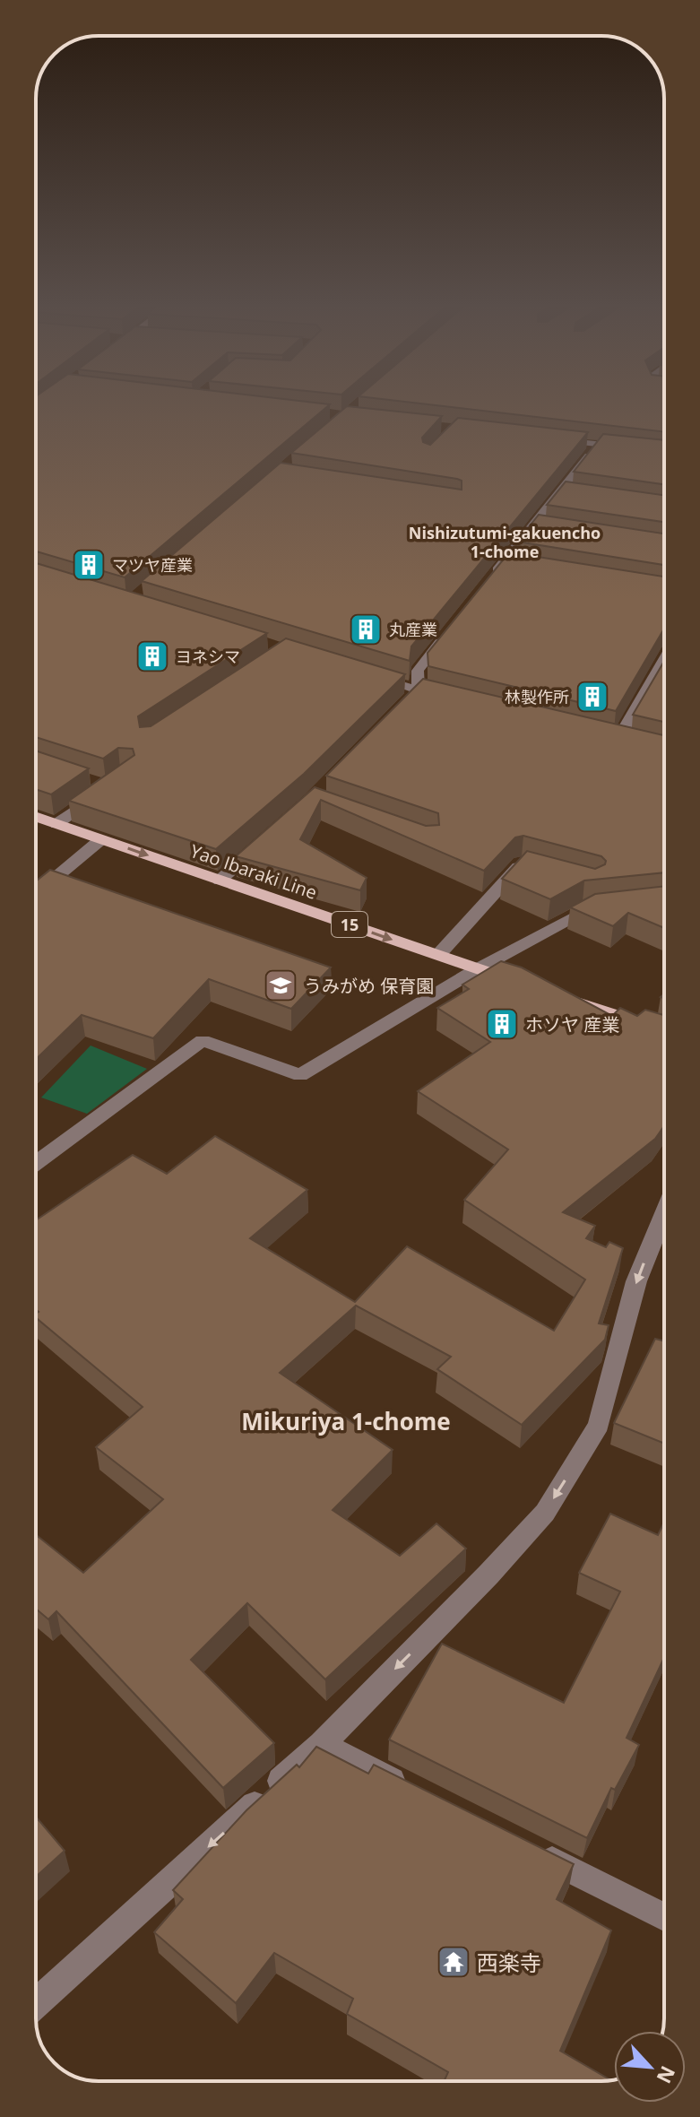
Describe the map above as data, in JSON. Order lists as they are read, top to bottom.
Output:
{
  "streets": {
    "main road": ["Yao Ibaraki Line", "15"]
  },
  "one_way": ["Yao Ibaraki Line"],
  "districts": ["Nishizutumi-gakuencho 1-chome", "Mikuriya 1-chome"],
  "places": {
    "building": [
      "マツヤ産業",
      "丸産業",
      "ヨネシマ",
      "林製作所",
      "ホソヤ 産業"
    ],
    "school or university": ["うみがめ 保育園"],
    "temple": ["西楽寺"]
  },
  "north": "bottom right"
}
